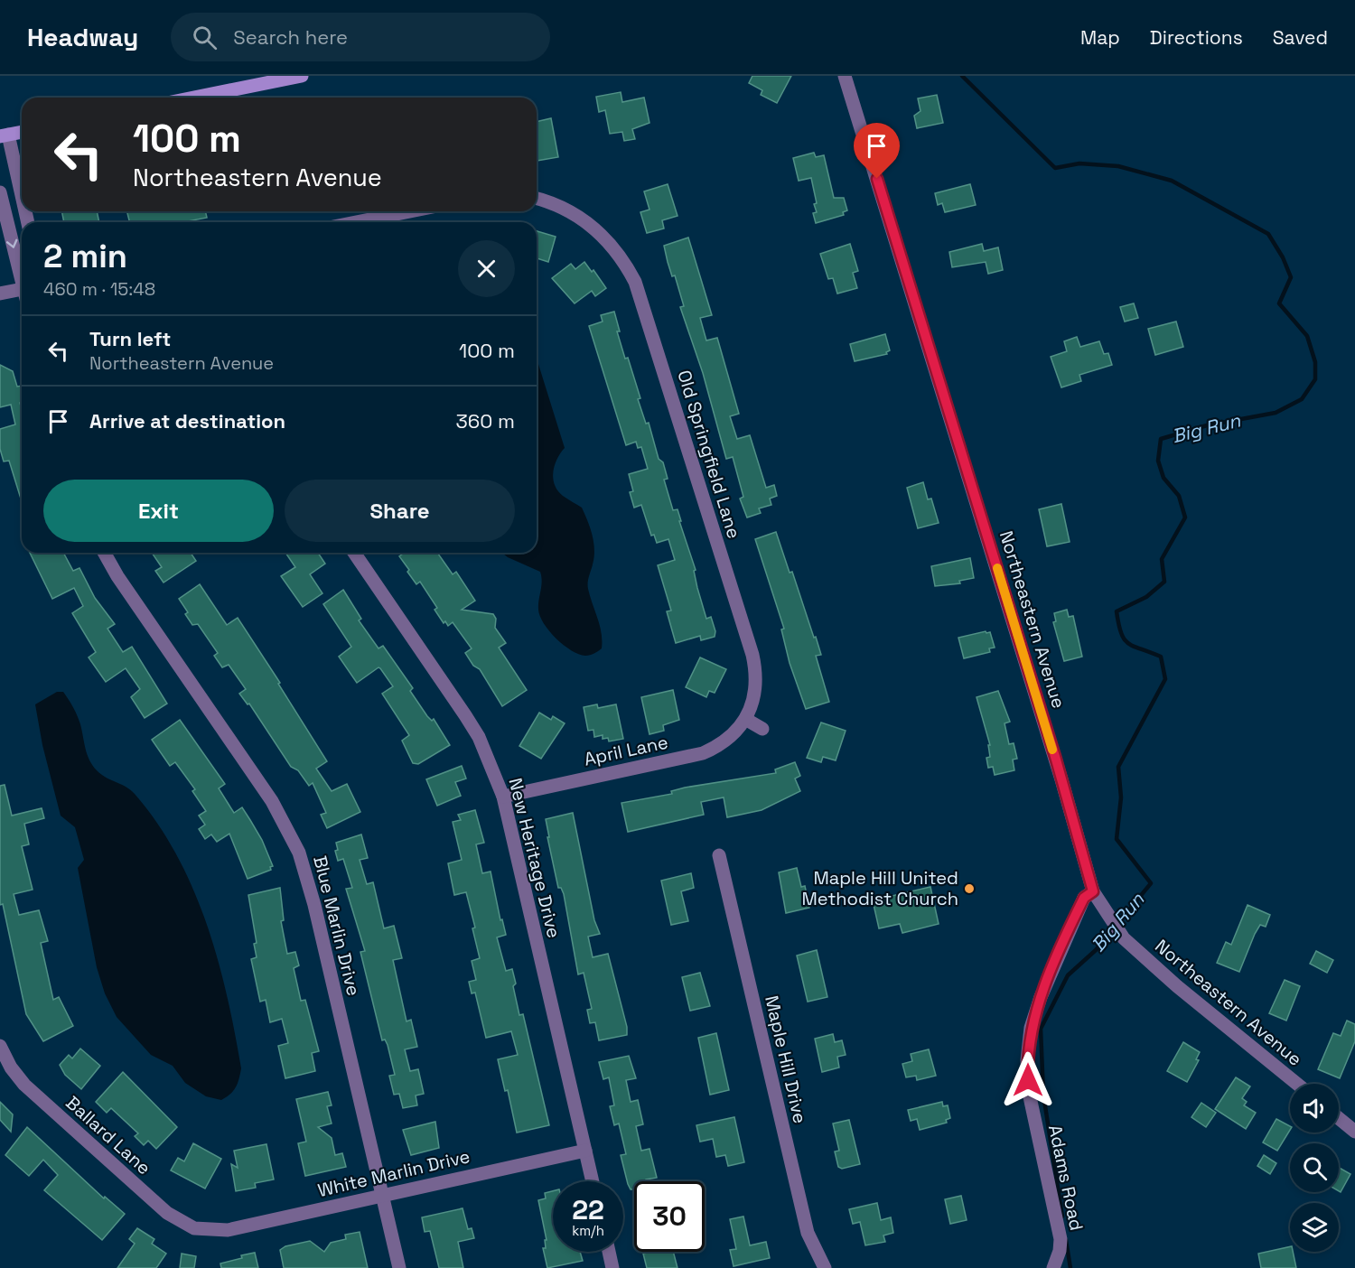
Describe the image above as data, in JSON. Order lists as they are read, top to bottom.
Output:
{
  "streets": {
    "street": [
      "Old Springfield Lane",
      "Northeastern Avenue",
      "April Lane",
      "New Heritage Drive",
      "Blue Marlin Drive",
      "Maple Hill Drive",
      "Ballard Lane",
      "White Marlin Drive",
      "Adams Road"
    ]
  },
  "crossings": [
    ["Old Springfield Lane", "April Lane"],
    ["Northeastern Avenue", "Adams Road"],
    ["April Lane", "New Heritage Drive"],
    ["New Heritage Drive", "White Marlin Drive"],
    ["Blue Marlin Drive", "White Marlin Drive"],
    ["Ballard Lane", "White Marlin Drive"]
  ],
  "water": ["Big Run"],
  "places": ["Maple Hill United Methodist Church"],
  "page": {
    "header": "Headway",
    "search": "Search here",
    "nav": ["Map", "Directions", "Saved"],
    "turn": ["100 m", "Northeastern Avenue"],
    "heading": ["2 min", "460 m · 15:48"],
    "list": [
      {
        "name": "Turn left",
        "note": "Northeastern Avenue",
        "value": "100 m"
      },
      {
        "name": "Arrive at destination",
        "value": "360 m"
      }
    ],
    "buttons": ["Exit", "Share"],
    "speed": "22 km/h",
    "limit": "30"
  }
}
